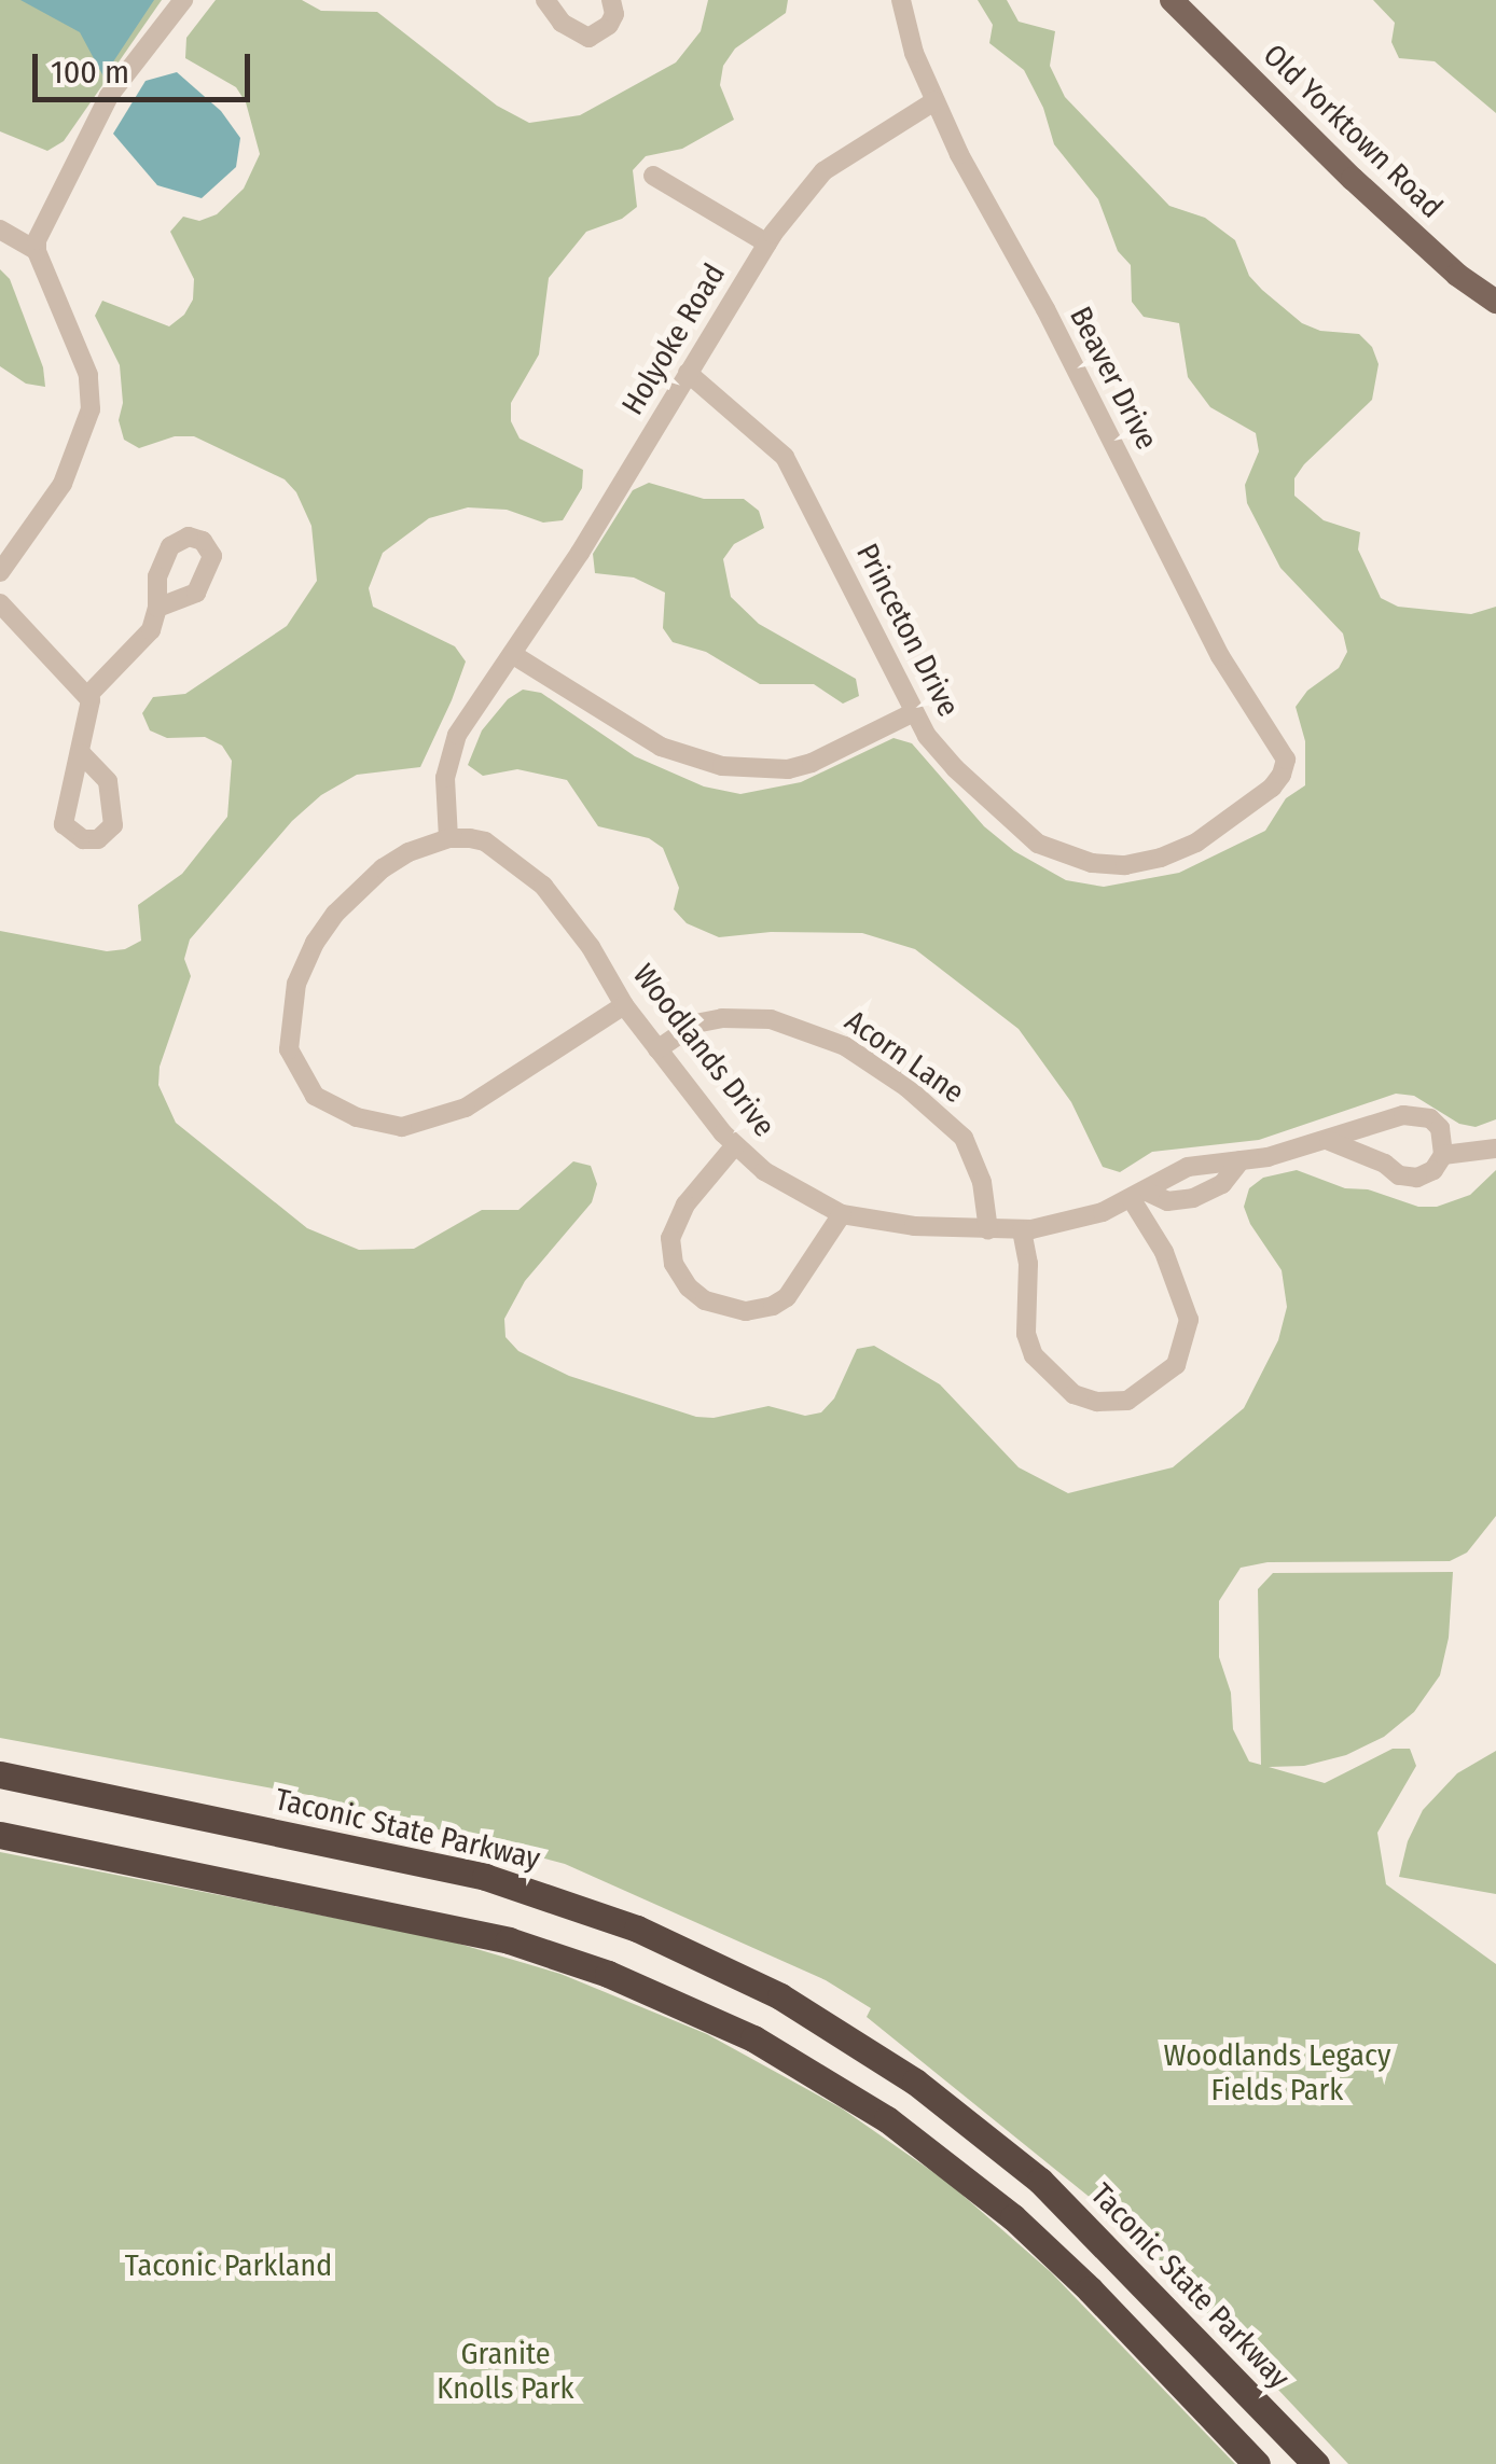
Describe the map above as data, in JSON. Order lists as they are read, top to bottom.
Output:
{
  "streets": {
    "highway": ["Taconic State Parkway"],
    "main road": ["Old Yorktown Road"],
    "street": [
      "Holyoke Road",
      "Beaver Drive",
      "Princeton Drive",
      "Woodlands Drive",
      "Acorn Lane"
    ]
  },
  "crossings": [
    ["Holyoke Road", "Beaver Drive"],
    ["Holyoke Road", "Princeton Drive"],
    ["Holyoke Road", "Woodlands Drive"],
    ["Beaver Drive", "Princeton Drive"],
    ["Woodlands Drive", "Acorn Lane"]
  ],
  "parks": ["Woodlands Legacy Fields Park", "Taconic Parkland", "Granite Knolls Park"],
  "scale_bar": "100 m"
}
